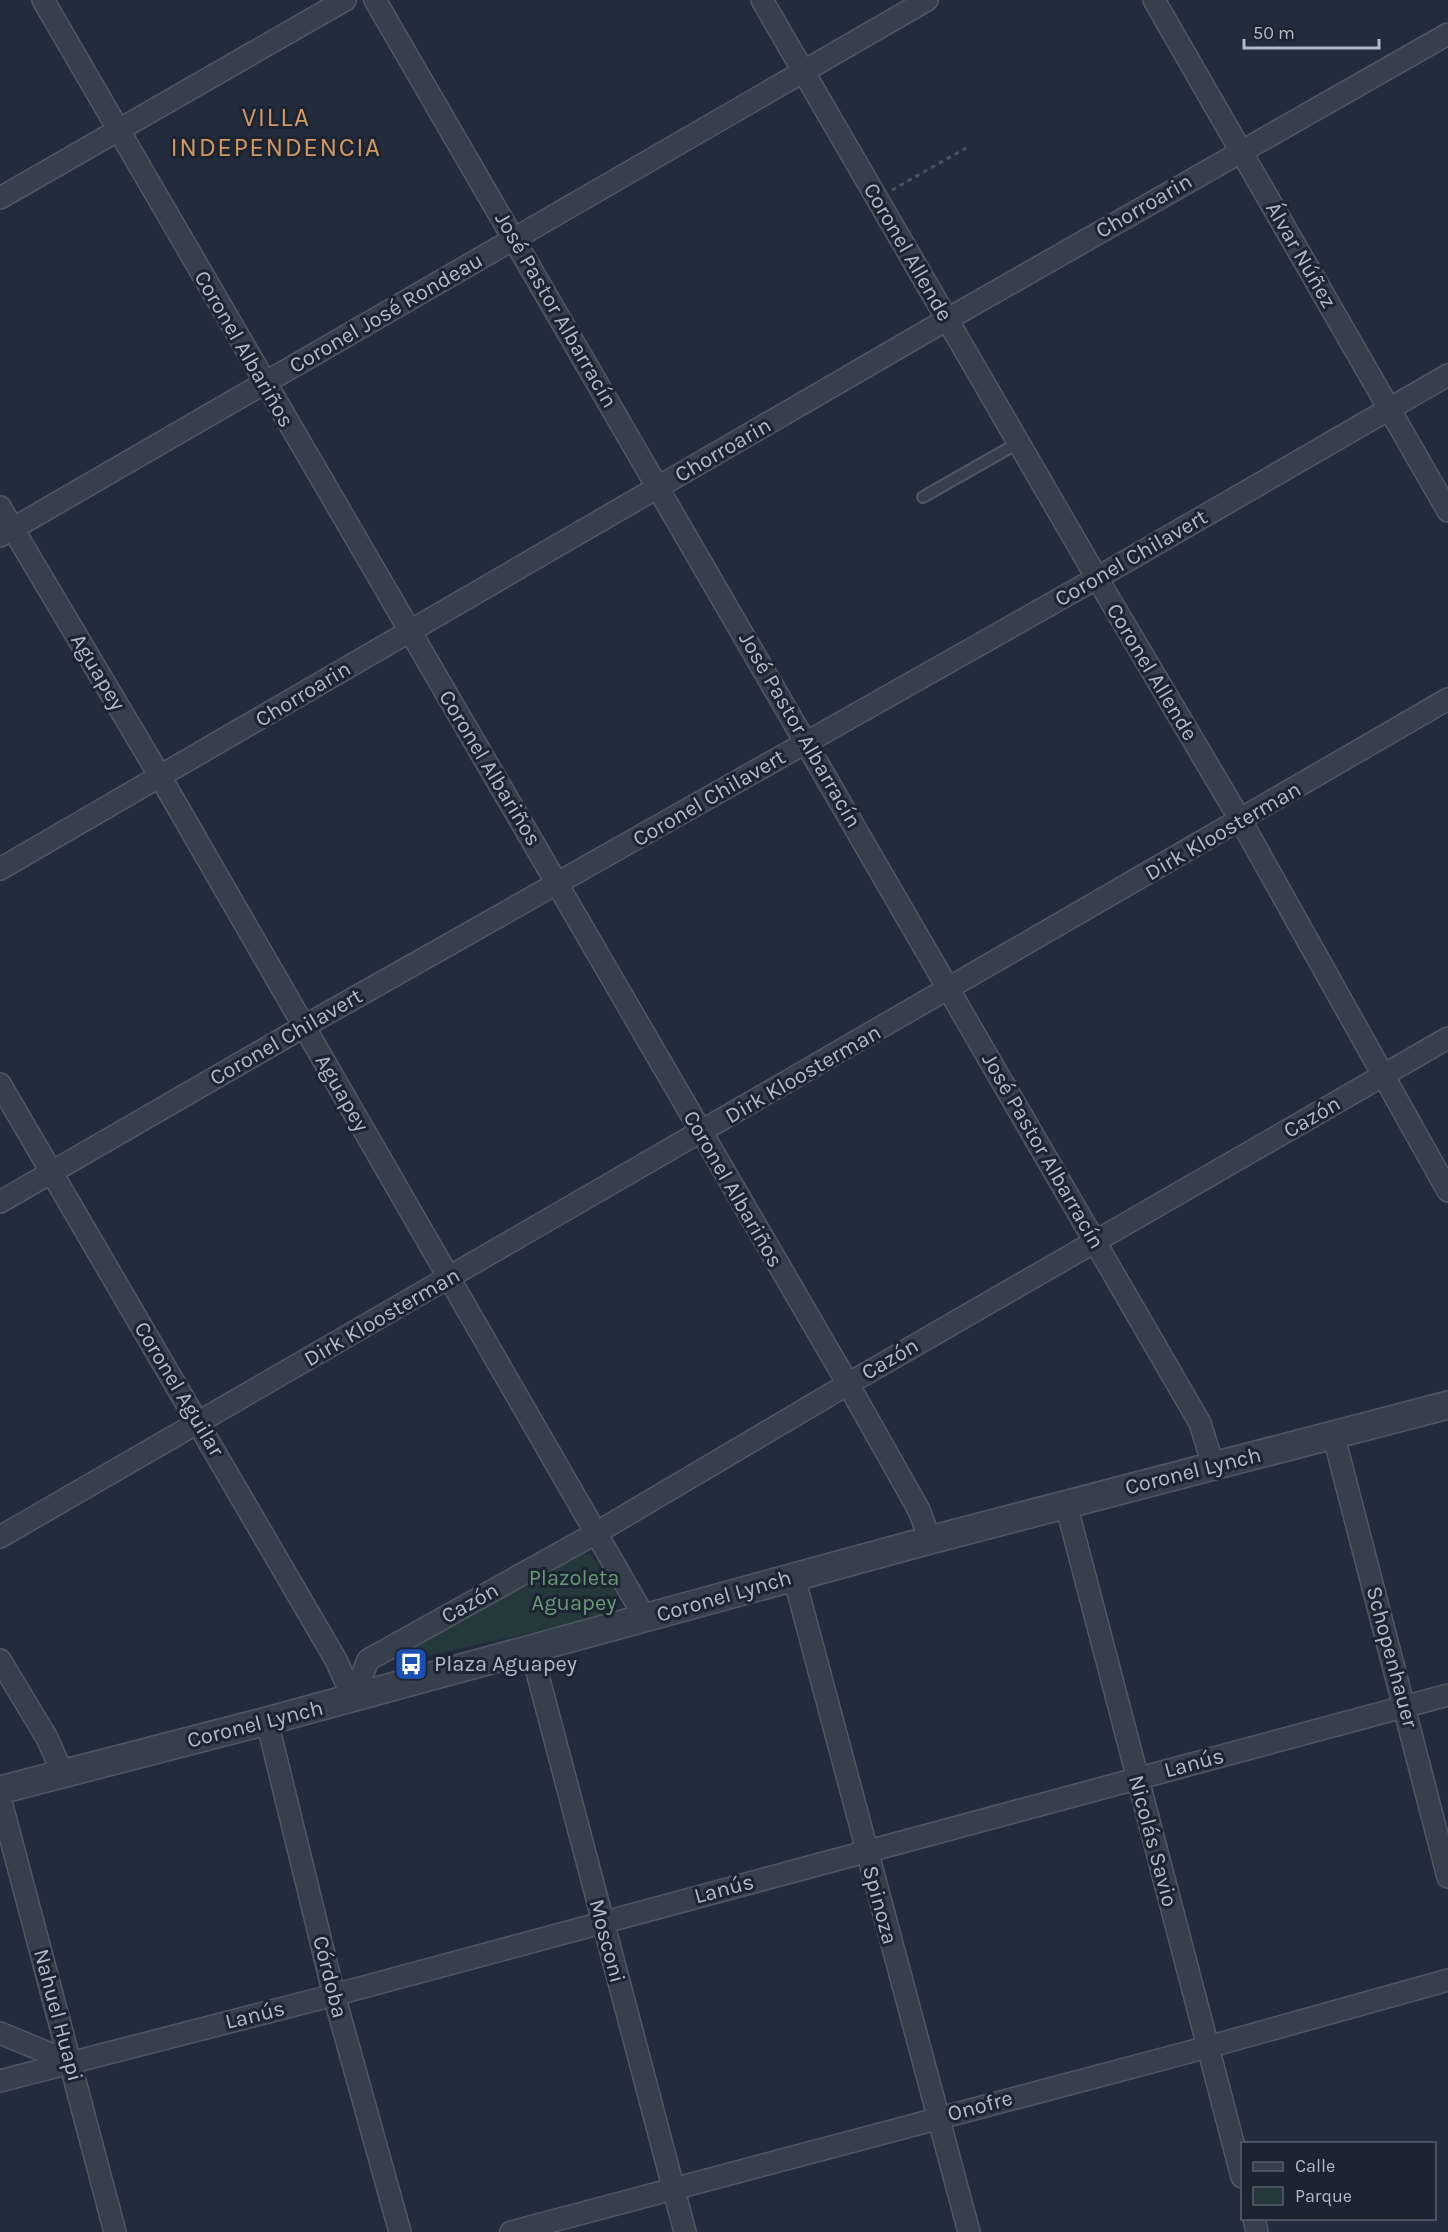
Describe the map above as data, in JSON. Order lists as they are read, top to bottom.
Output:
{
  "streets": {
    "street": [
      "Chorroarin",
      "Coronel Allende",
      "Álvar Núñez",
      "José Pastor Albarracín",
      "Coronel José Rondeau",
      "Coronel Albariños",
      "Coronel Chilavert",
      "Aguapey",
      "Dirk Kloosterman",
      "Cazón",
      "Coronel Aguilar",
      "Coronel Lynch",
      "Schopenhauer",
      "Lanús",
      "Nicolás Savio",
      "Spinoza",
      "Mosconi",
      "Córdoba",
      "Nahuel Huapi",
      "Onofre"
    ]
  },
  "crossings": [
    ["Chorroarin", "Coronel Allende"],
    ["Chorroarin", "Álvar Núñez"],
    ["Chorroarin", "José Pastor Albarracín"],
    ["Chorroarin", "Coronel Albariños"],
    ["Chorroarin", "Aguapey"],
    ["Coronel Allende", "Coronel José Rondeau"],
    ["Coronel Allende", "Coronel Chilavert"],
    ["Coronel Allende", "Dirk Kloosterman"],
    ["Coronel Allende", "Cazón"],
    ["Álvar Núñez", "Coronel Chilavert"],
    ["José Pastor Albarracín", "Coronel José Rondeau"],
    ["José Pastor Albarracín", "Coronel Chilavert"],
    ["José Pastor Albarracín", "Dirk Kloosterman"],
    ["José Pastor Albarracín", "Cazón"],
    ["José Pastor Albarracín", "Coronel Lynch"],
    ["Coronel José Rondeau", "Coronel Albariños"],
    ["Coronel José Rondeau", "Aguapey"],
    ["Coronel Albariños", "Coronel Chilavert"],
    ["Coronel Albariños", "Dirk Kloosterman"],
    ["Coronel Albariños", "Cazón"],
    ["Coronel Albariños", "Coronel Lynch"],
    ["Coronel Chilavert", "Aguapey"],
    ["Coronel Chilavert", "Coronel Aguilar"],
    ["Aguapey", "Dirk Kloosterman"],
    ["Aguapey", "Cazón"],
    ["Aguapey", "Coronel Lynch"],
    ["Dirk Kloosterman", "Coronel Aguilar"],
    ["Cazón", "Coronel Aguilar"],
    ["Cazón", "Coronel Lynch"],
    ["Coronel Aguilar", "Coronel Lynch"],
    ["Coronel Lynch", "Schopenhauer"],
    ["Coronel Lynch", "Nicolás Savio"],
    ["Coronel Lynch", "Spinoza"],
    ["Coronel Lynch", "Mosconi"],
    ["Coronel Lynch", "Córdoba"],
    ["Schopenhauer", "Lanús"],
    ["Lanús", "Nicolás Savio"],
    ["Lanús", "Spinoza"],
    ["Lanús", "Mosconi"],
    ["Lanús", "Córdoba"],
    ["Lanús", "Nahuel Huapi"],
    ["Nicolás Savio", "Onofre"],
    ["Spinoza", "Onofre"],
    ["Mosconi", "Onofre"]
  ],
  "districts": ["VILLA INDEPENDENCIA"],
  "parks": ["Plazoleta Aguapey"],
  "places": {
    "bus stop": ["Plaza Aguapey"]
  },
  "legend": ["Calle", "Parque"],
  "scale_bar": "50 m"
}
